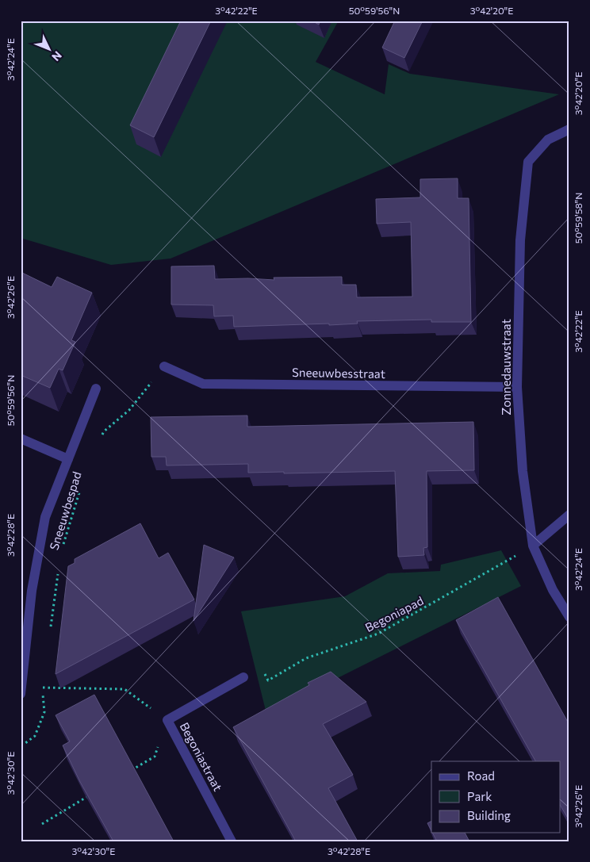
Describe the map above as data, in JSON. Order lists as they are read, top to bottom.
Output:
{
  "streets": {
    "street": ["Zonnedauwstraat", "Sneeuwbesstraat", "Begoniastraat"],
    "path": ["Sneeuwbespad", "Begoniapad"]
  },
  "crossings": [
    ["Zonnedauwstraat", "Sneeuwbesstraat"],
    ["Zonnedauwstraat", "Begoniapad"],
    ["Begoniapad", "Begoniastraat"]
  ],
  "legend": ["Road", "Park", "Building"],
  "north": "bottom right",
  "coordinates": [
    "3°42'22\"E",
    "50°59'56\"N",
    "3°42'20\"E",
    "3°42'24\"E",
    "50°59'58\"N",
    "3°42'26\"E",
    "3°42'28\"E",
    "3°42'30\"E"
  ]
}
